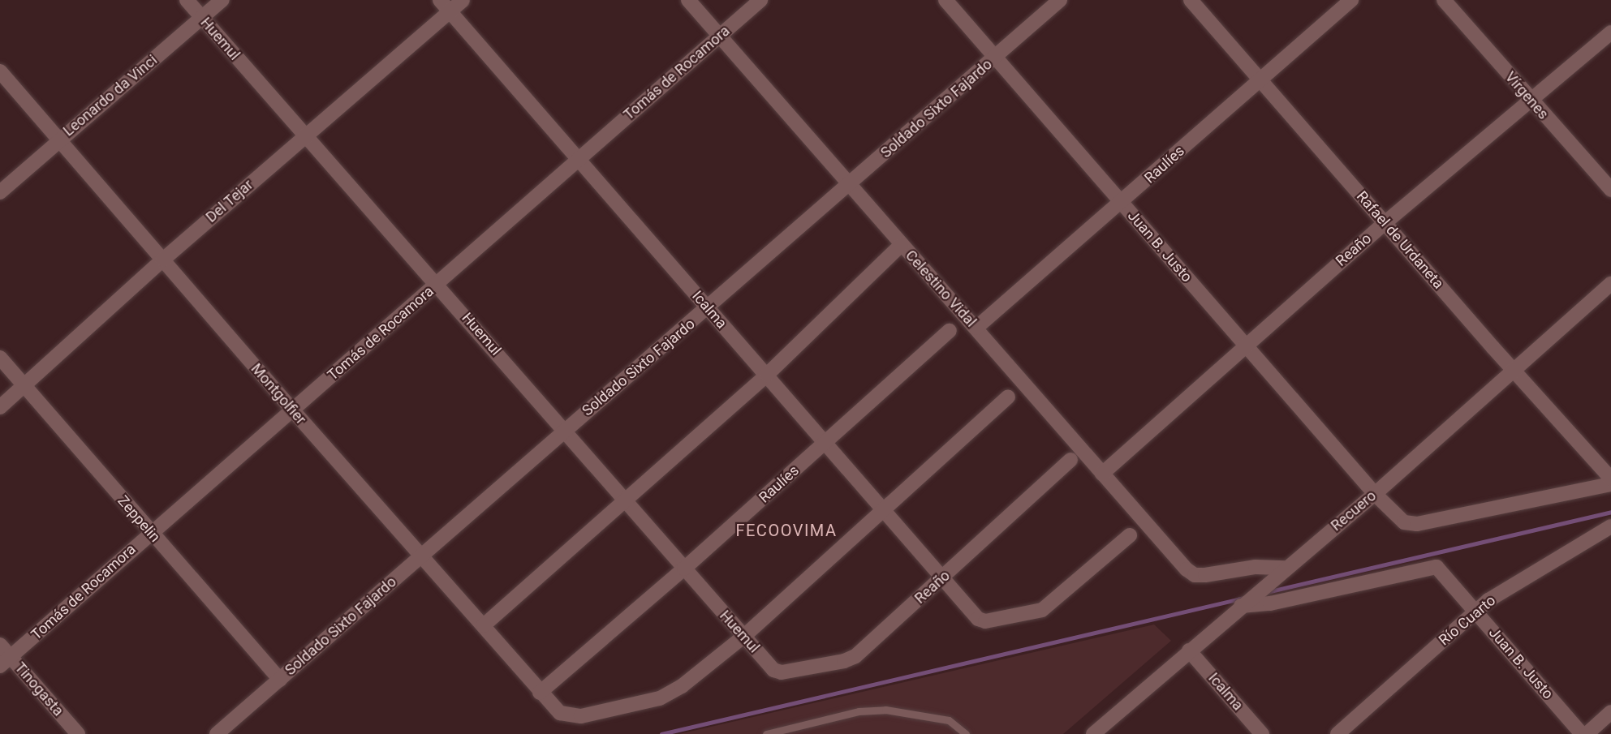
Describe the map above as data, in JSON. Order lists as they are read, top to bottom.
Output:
{
  "streets": {
    "street": [
      "Huemul",
      "Tomás de Rocamora",
      "Leonardo da Vinci",
      "Vírgenes",
      "Soldado Sixto Fajardo",
      "Raulíes",
      "Del Tejar",
      "Rafael de Urdaneta",
      "Juan B. Justo",
      "Reaño",
      "Celestino Vidal",
      "Icalma",
      "Montgolfier",
      "Recuero",
      "Zeppelin",
      "Río Cuarto",
      "Tinogasta"
    ]
  },
  "crossings": [
    ["Huemul", "Tomás de Rocamora"],
    ["Huemul", "Leonardo da Vinci"],
    ["Huemul", "Soldado Sixto Fajardo"],
    ["Huemul", "Raulíes"],
    ["Huemul", "Del Tejar"],
    ["Huemul", "Reaño"],
    ["Huemul", "Montgolfier"],
    ["Tomás de Rocamora", "Celestino Vidal"],
    ["Tomás de Rocamora", "Icalma"],
    ["Tomás de Rocamora", "Montgolfier"],
    ["Tomás de Rocamora", "Zeppelin"],
    ["Tomás de Rocamora", "Tinogasta"],
    ["Leonardo da Vinci", "Montgolfier"],
    ["Vírgenes", "Reaño"],
    ["Soldado Sixto Fajardo", "Juan B. Justo"],
    ["Soldado Sixto Fajardo", "Celestino Vidal"],
    ["Soldado Sixto Fajardo", "Icalma"],
    ["Soldado Sixto Fajardo", "Montgolfier"],
    ["Soldado Sixto Fajardo", "Zeppelin"],
    ["Raulíes", "Rafael de Urdaneta"],
    ["Raulíes", "Juan B. Justo"],
    ["Raulíes", "Celestino Vidal"],
    ["Raulíes", "Icalma"],
    ["Raulíes", "Montgolfier"],
    ["Del Tejar", "Icalma"],
    ["Del Tejar", "Montgolfier"],
    ["Del Tejar", "Zeppelin"],
    ["Rafael de Urdaneta", "Reaño"],
    ["Rafael de Urdaneta", "Recuero"],
    ["Juan B. Justo", "Reaño"],
    ["Juan B. Justo", "Recuero"],
    ["Juan B. Justo", "Río Cuarto"],
    ["Reaño", "Celestino Vidal"],
    ["Reaño", "Icalma"],
    ["Celestino Vidal", "Recuero"],
    ["Icalma", "Recuero"]
  ],
  "districts": ["FECOOVIMA"]
}
